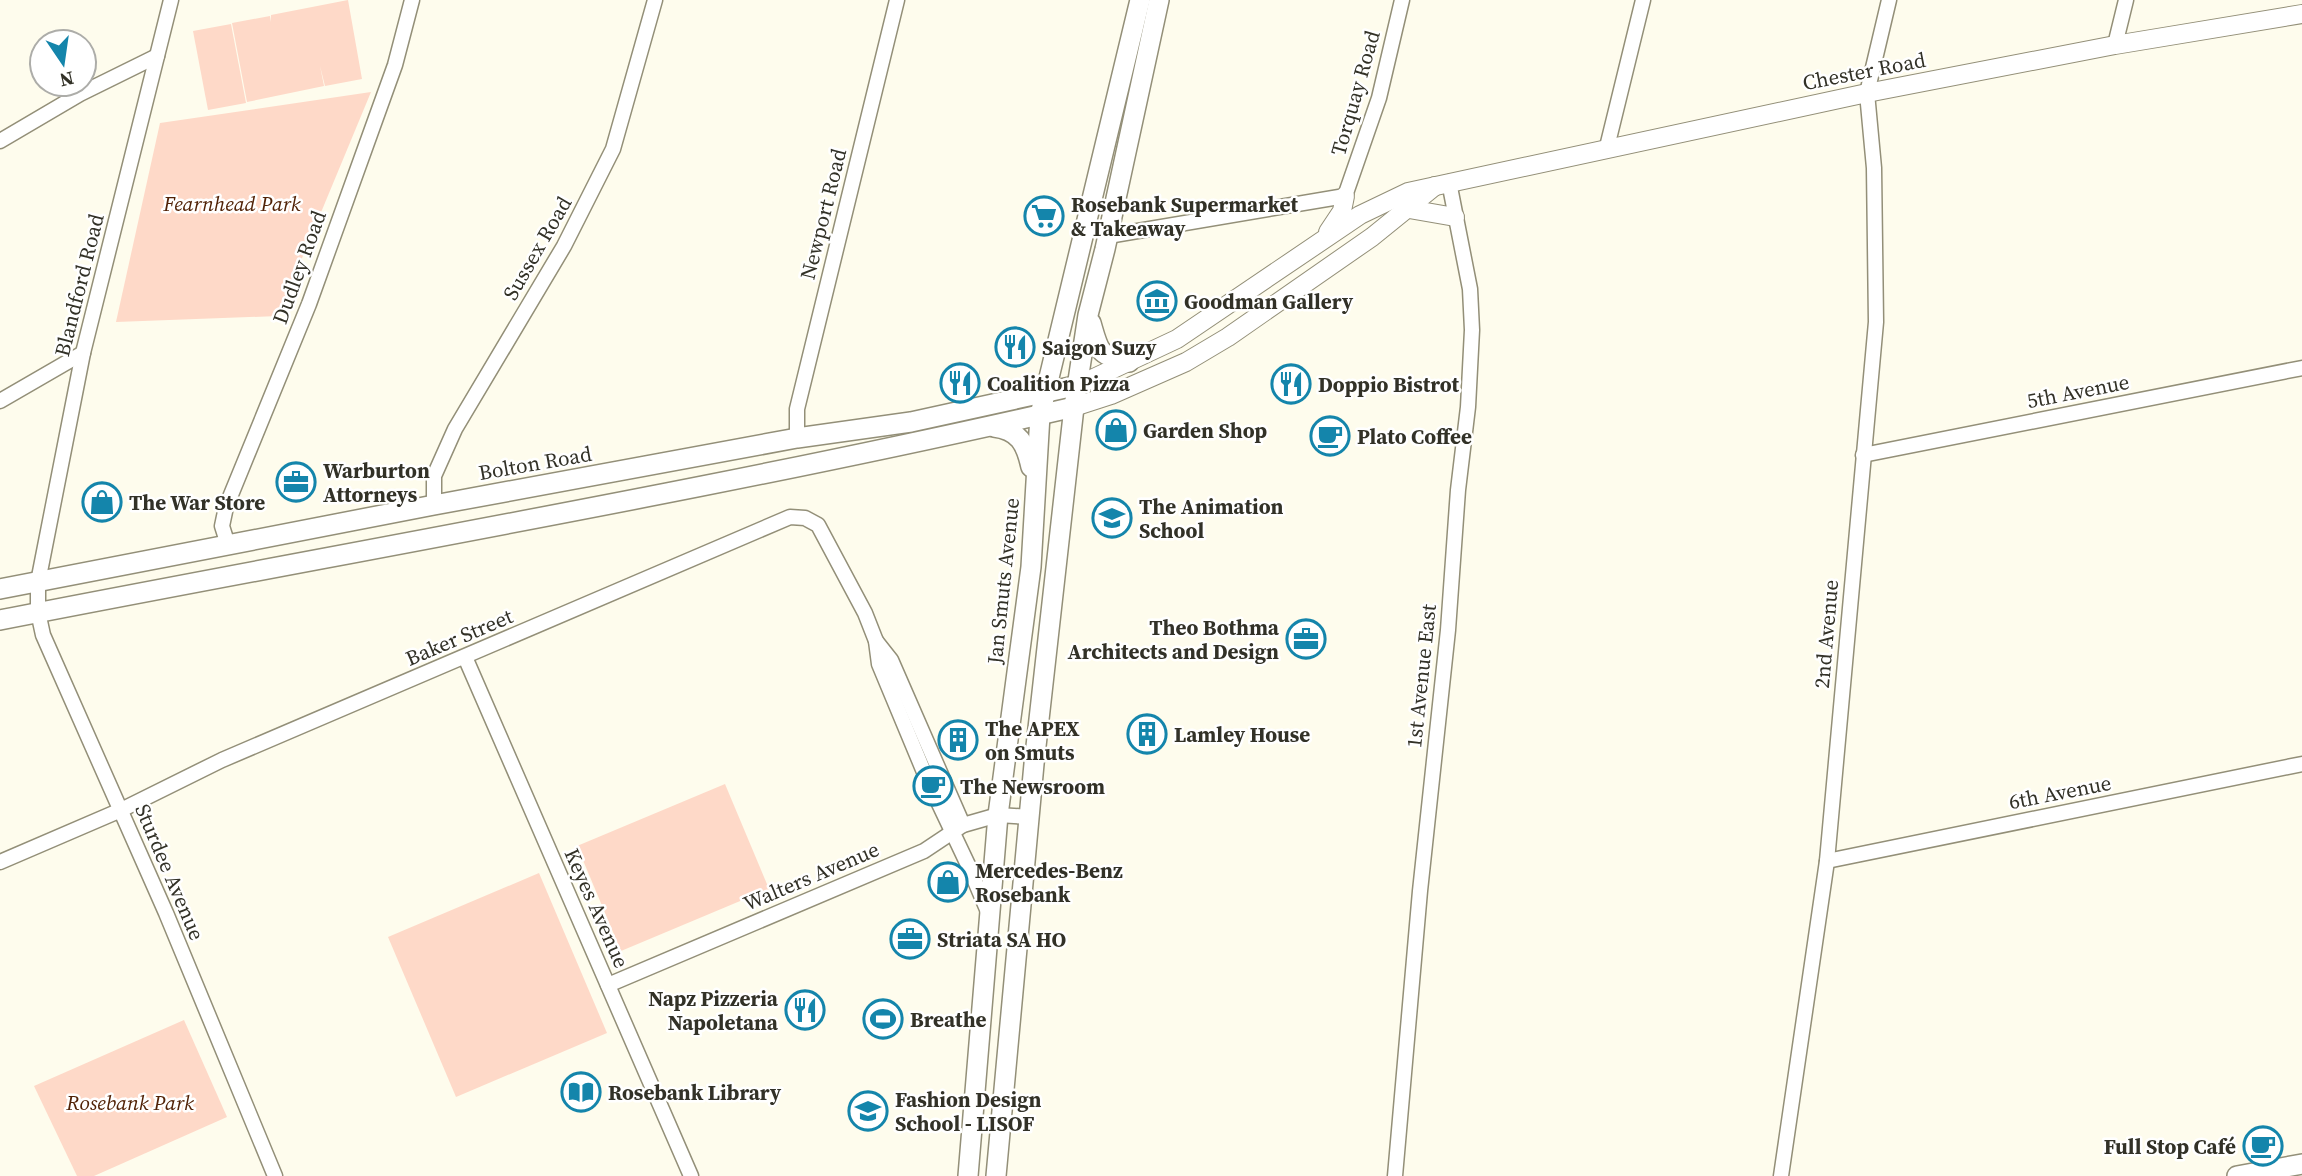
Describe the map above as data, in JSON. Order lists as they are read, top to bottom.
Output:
{
  "streets": {
    "main road": ["Bolton Road", "Jan Smuts Avenue"],
    "street": [
      "Chester Road",
      "Torquay Road",
      "Newport Road",
      "Sussex Road",
      "Dudley Road",
      "Blandford Road",
      "5th Avenue",
      "2nd Avenue",
      "Baker Street",
      "1st Avenue East",
      "6th Avenue",
      "Sturdee Avenue",
      "Walters Avenue",
      "Keyes Avenue"
    ]
  },
  "crossings": [
    ["Chester Road", "Bolton Road"],
    ["Chester Road", "2nd Avenue"],
    ["Chester Road", "1st Avenue East"],
    ["Newport Road", "Bolton Road"],
    ["Sussex Road", "Bolton Road"],
    ["Dudley Road", "Bolton Road"],
    ["Blandford Road", "Bolton Road"],
    ["Blandford Road", "Sturdee Avenue"],
    ["5th Avenue", "2nd Avenue"],
    ["Bolton Road", "Jan Smuts Avenue"],
    ["Bolton Road", "Sturdee Avenue"],
    ["Jan Smuts Avenue", "Baker Street"],
    ["Jan Smuts Avenue", "Walters Avenue"],
    ["2nd Avenue", "6th Avenue"],
    ["Baker Street", "Sturdee Avenue"],
    ["Baker Street", "Walters Avenue"],
    ["Baker Street", "Keyes Avenue"],
    ["Walters Avenue", "Keyes Avenue"]
  ],
  "parks": ["Fearnhead Park", "Rosebank Park"],
  "places": {
    "supermarket": ["Rosebank Supermarket & Takeaway"],
    "museum": ["Goodman Gallery"],
    "restaurant": [
      "Saigon Suzy",
      "Coalition Pizza",
      "Doppio Bistrot",
      "Napz Pizzeria Napoletana"
    ],
    "shop": ["Garden Shop", "The War Store", "Mercedes-Benz Rosebank"],
    "cafe": ["Plato Coffee", "The Newsroom", "Full Stop Café"],
    "office": ["Warburton Attorneys", "Theo Bothma Architects and Design", "Striata SA HO"],
    "school or university": ["The Animation School", "Fashion Design School - LISOF"],
    "building": ["Lamley House", "The APEX on Smuts"],
    "sports": ["Breathe"],
    "library": ["Rosebank Library"]
  },
  "north": "bottom"
}
